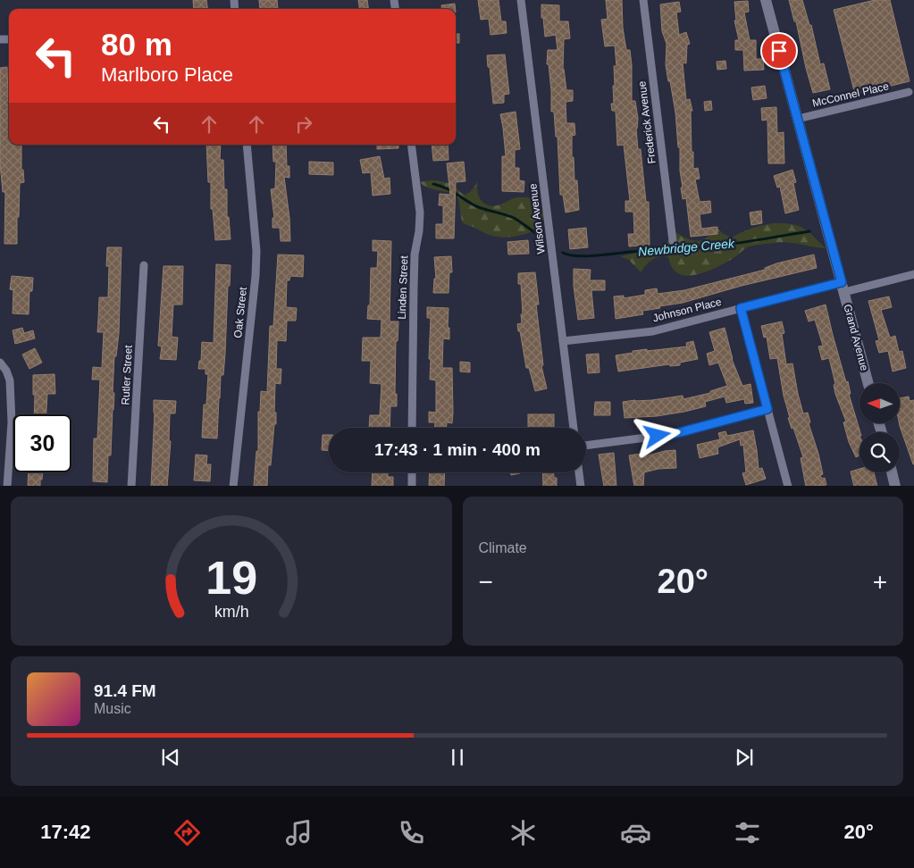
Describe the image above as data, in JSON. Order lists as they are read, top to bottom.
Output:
{
  "streets": {
    "street": [
      "McConnel Place",
      "Frederick Avenue",
      "Wilson Avenue",
      "Linden Street",
      "Johnson Place",
      "Oak Street",
      "Grand Avenue",
      "Rutler Street"
    ]
  },
  "crossings": [
    ["McConnel Place", "Grand Avenue"],
    ["Wilson Avenue", "Johnson Place"],
    ["Johnson Place", "Grand Avenue"]
  ],
  "water": ["Newbridge Creek"],
  "north": "left",
  "page": {
    "turn": ["80 m", "Marlboro Place"],
    "limit": "30",
    "trip": "17:43 · 1 min · 400 m",
    "tile": "Climate",
    "heat": ["−", "20°", "+"],
    "song": ["91.4 FM", "Music"],
    "tabs": ["17:42", "20°"],
    "gauge": ["19", "km/h"]
  }
}
